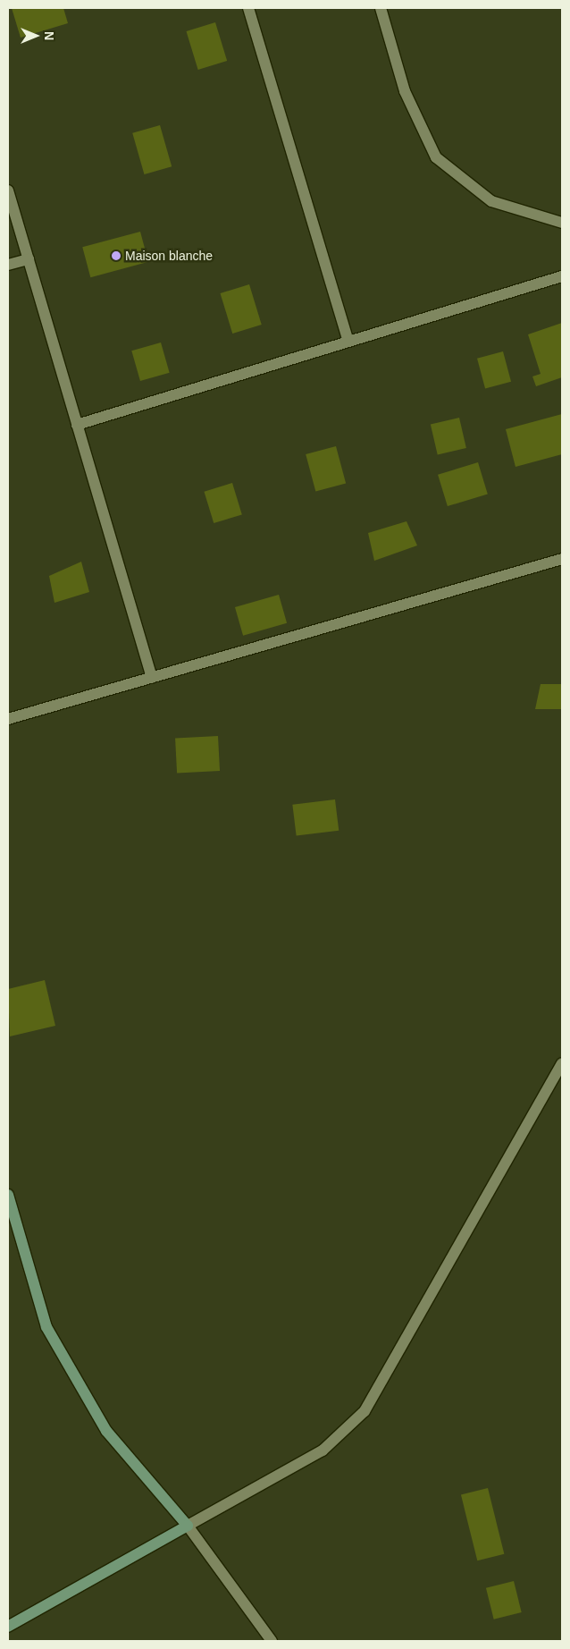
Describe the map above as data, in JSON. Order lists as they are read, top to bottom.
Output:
{
  "places": ["Maison blanche"],
  "north": "right"
}
